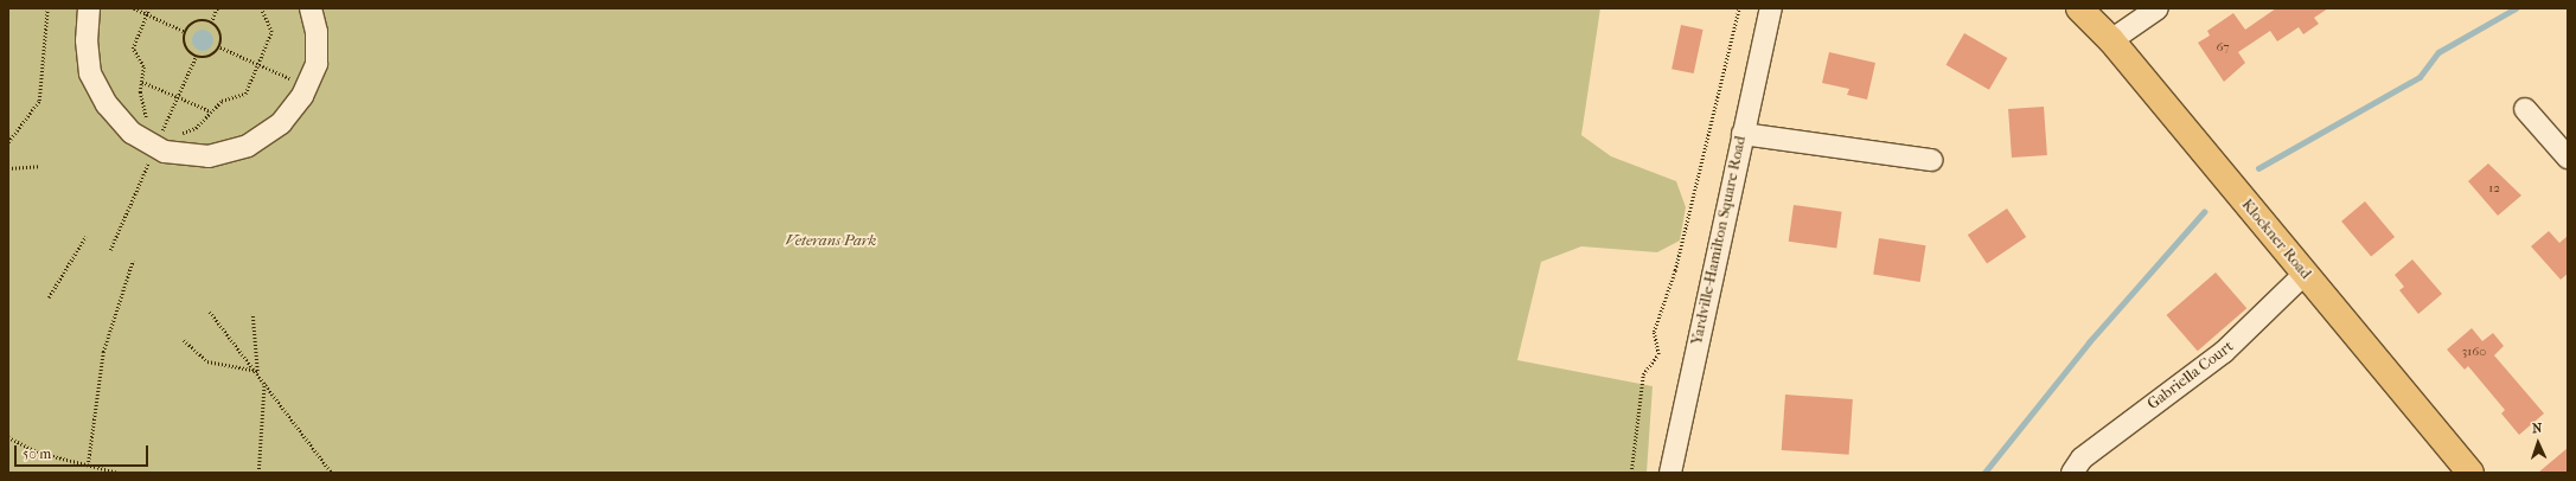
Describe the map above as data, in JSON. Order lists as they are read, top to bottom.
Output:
{
  "streets": {
    "main road": ["Klockner Road"],
    "street": ["Yardville-Hamilton Square Road", "Gabriella Court"]
  },
  "crossings": [
    ["Klockner Road", "Gabriella Court"]
  ],
  "parks": ["Veterans Park"],
  "house_numbers": ["67", "12", "3160"],
  "scale_bar": "50 m",
  "north": "top"
}
